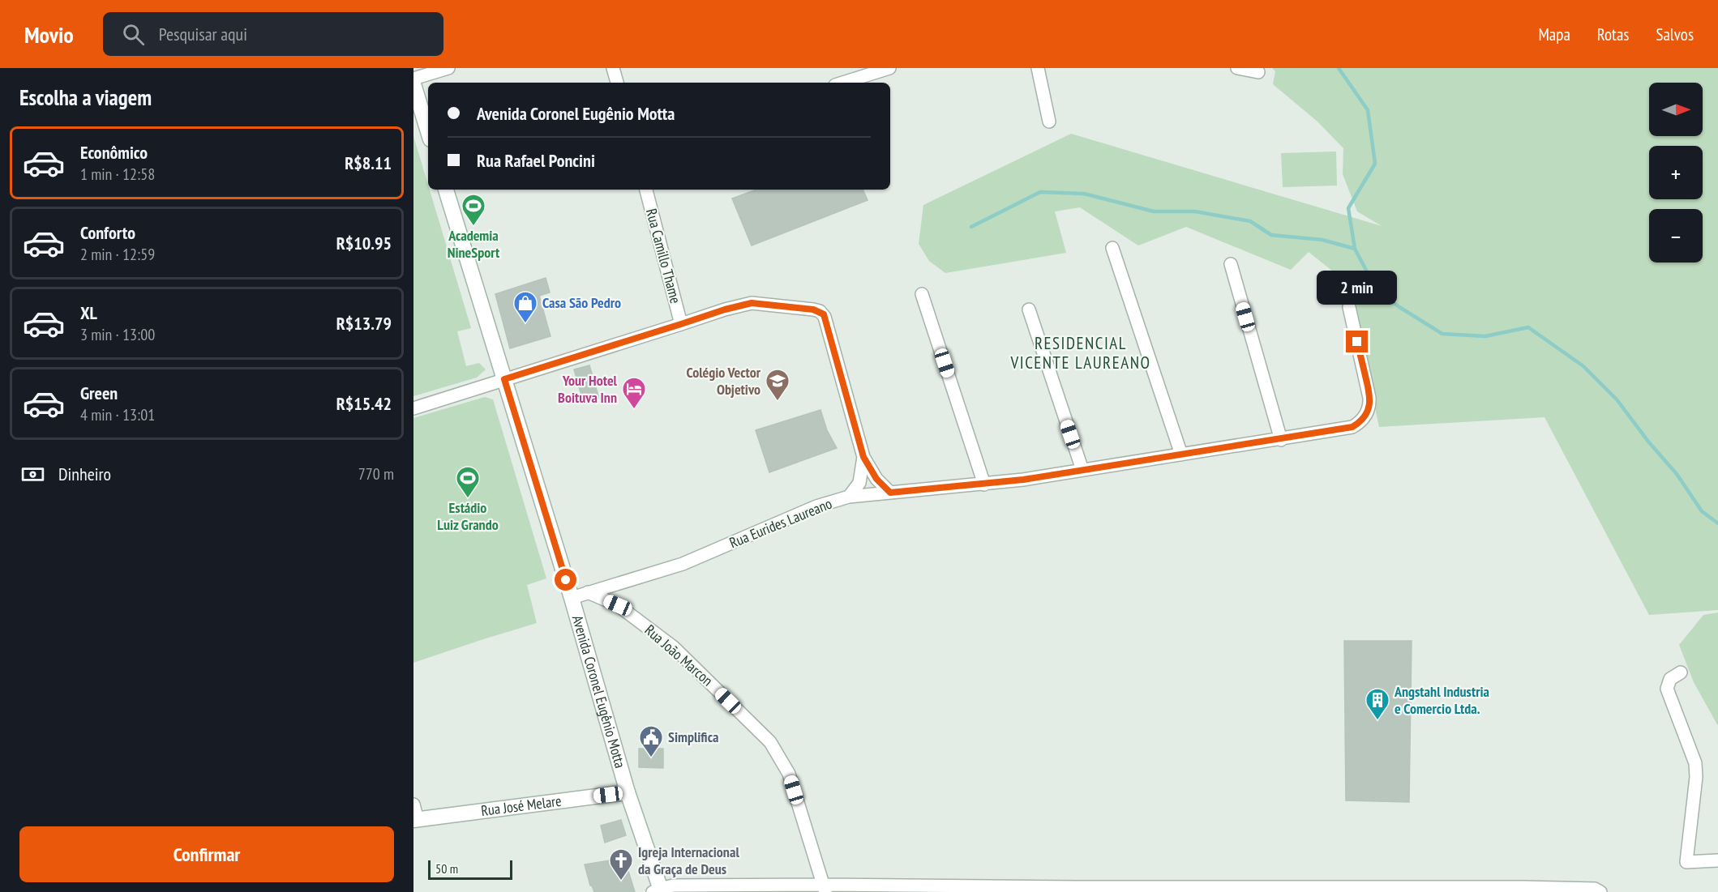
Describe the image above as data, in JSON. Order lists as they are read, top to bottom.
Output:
{
  "streets": {
    "main road": ["Avenida Coronel Eugênio Motta", "Rua José Melare"],
    "street": ["Rua Camillo Thame", "Rua Eurides Laureano", "Rua João Marcon"]
  },
  "crossings": [
    ["Rua Eurides Laureano", "Rua João Marcon"],
    ["Rua Eurides Laureano", "Avenida Coronel Eugênio Motta"],
    ["Avenida Coronel Eugênio Motta", "Rua José Melare"]
  ],
  "districts": ["RESIDENCIAL VICENTE LAUREANO"],
  "places": {
    "sports": ["Academia NineSport", "Estádio Luiz Grando"],
    "shop": ["Casa São Pedro"],
    "school or university": ["Colégio Vector Objetivo"],
    "hotel": ["Your Hotel Boituva Inn"],
    "building": ["Angstahl Industria e Comercio Ltda."],
    "public building": ["Simplifica"],
    "church": ["Igreja Internacional da Graça de Deus"]
  },
  "scale_bar": "50 m",
  "north": "right",
  "page": {
    "header": "Movio",
    "search": "Pesquisar aqui",
    "nav": ["Mapa", "Rotas", "Salvos"],
    "heading": "Escolha a viagem",
    "map_buttons": ["+", "−"],
    "banner": ["Avenida Coronel Eugênio Motta", "Rua Rafael Poncini"],
    "list": [
      {
        "name": "Econômico",
        "note": "1 min · 12:58",
        "value": "R$8.11"
      },
      {
        "name": "Conforto",
        "note": "2 min · 12:59",
        "value": "R$10.95"
      },
      {
        "name": "XL",
        "note": "3 min · 13:00",
        "value": "R$13.79"
      },
      {
        "name": "Green",
        "note": "4 min · 13:01",
        "value": "R$15.42"
      }
    ],
    "bubble": "2 min",
    "pay": ["Dinheiro", "770 m"],
    "buttons": "Confirmar",
    "scale": "50 m"
  }
}
